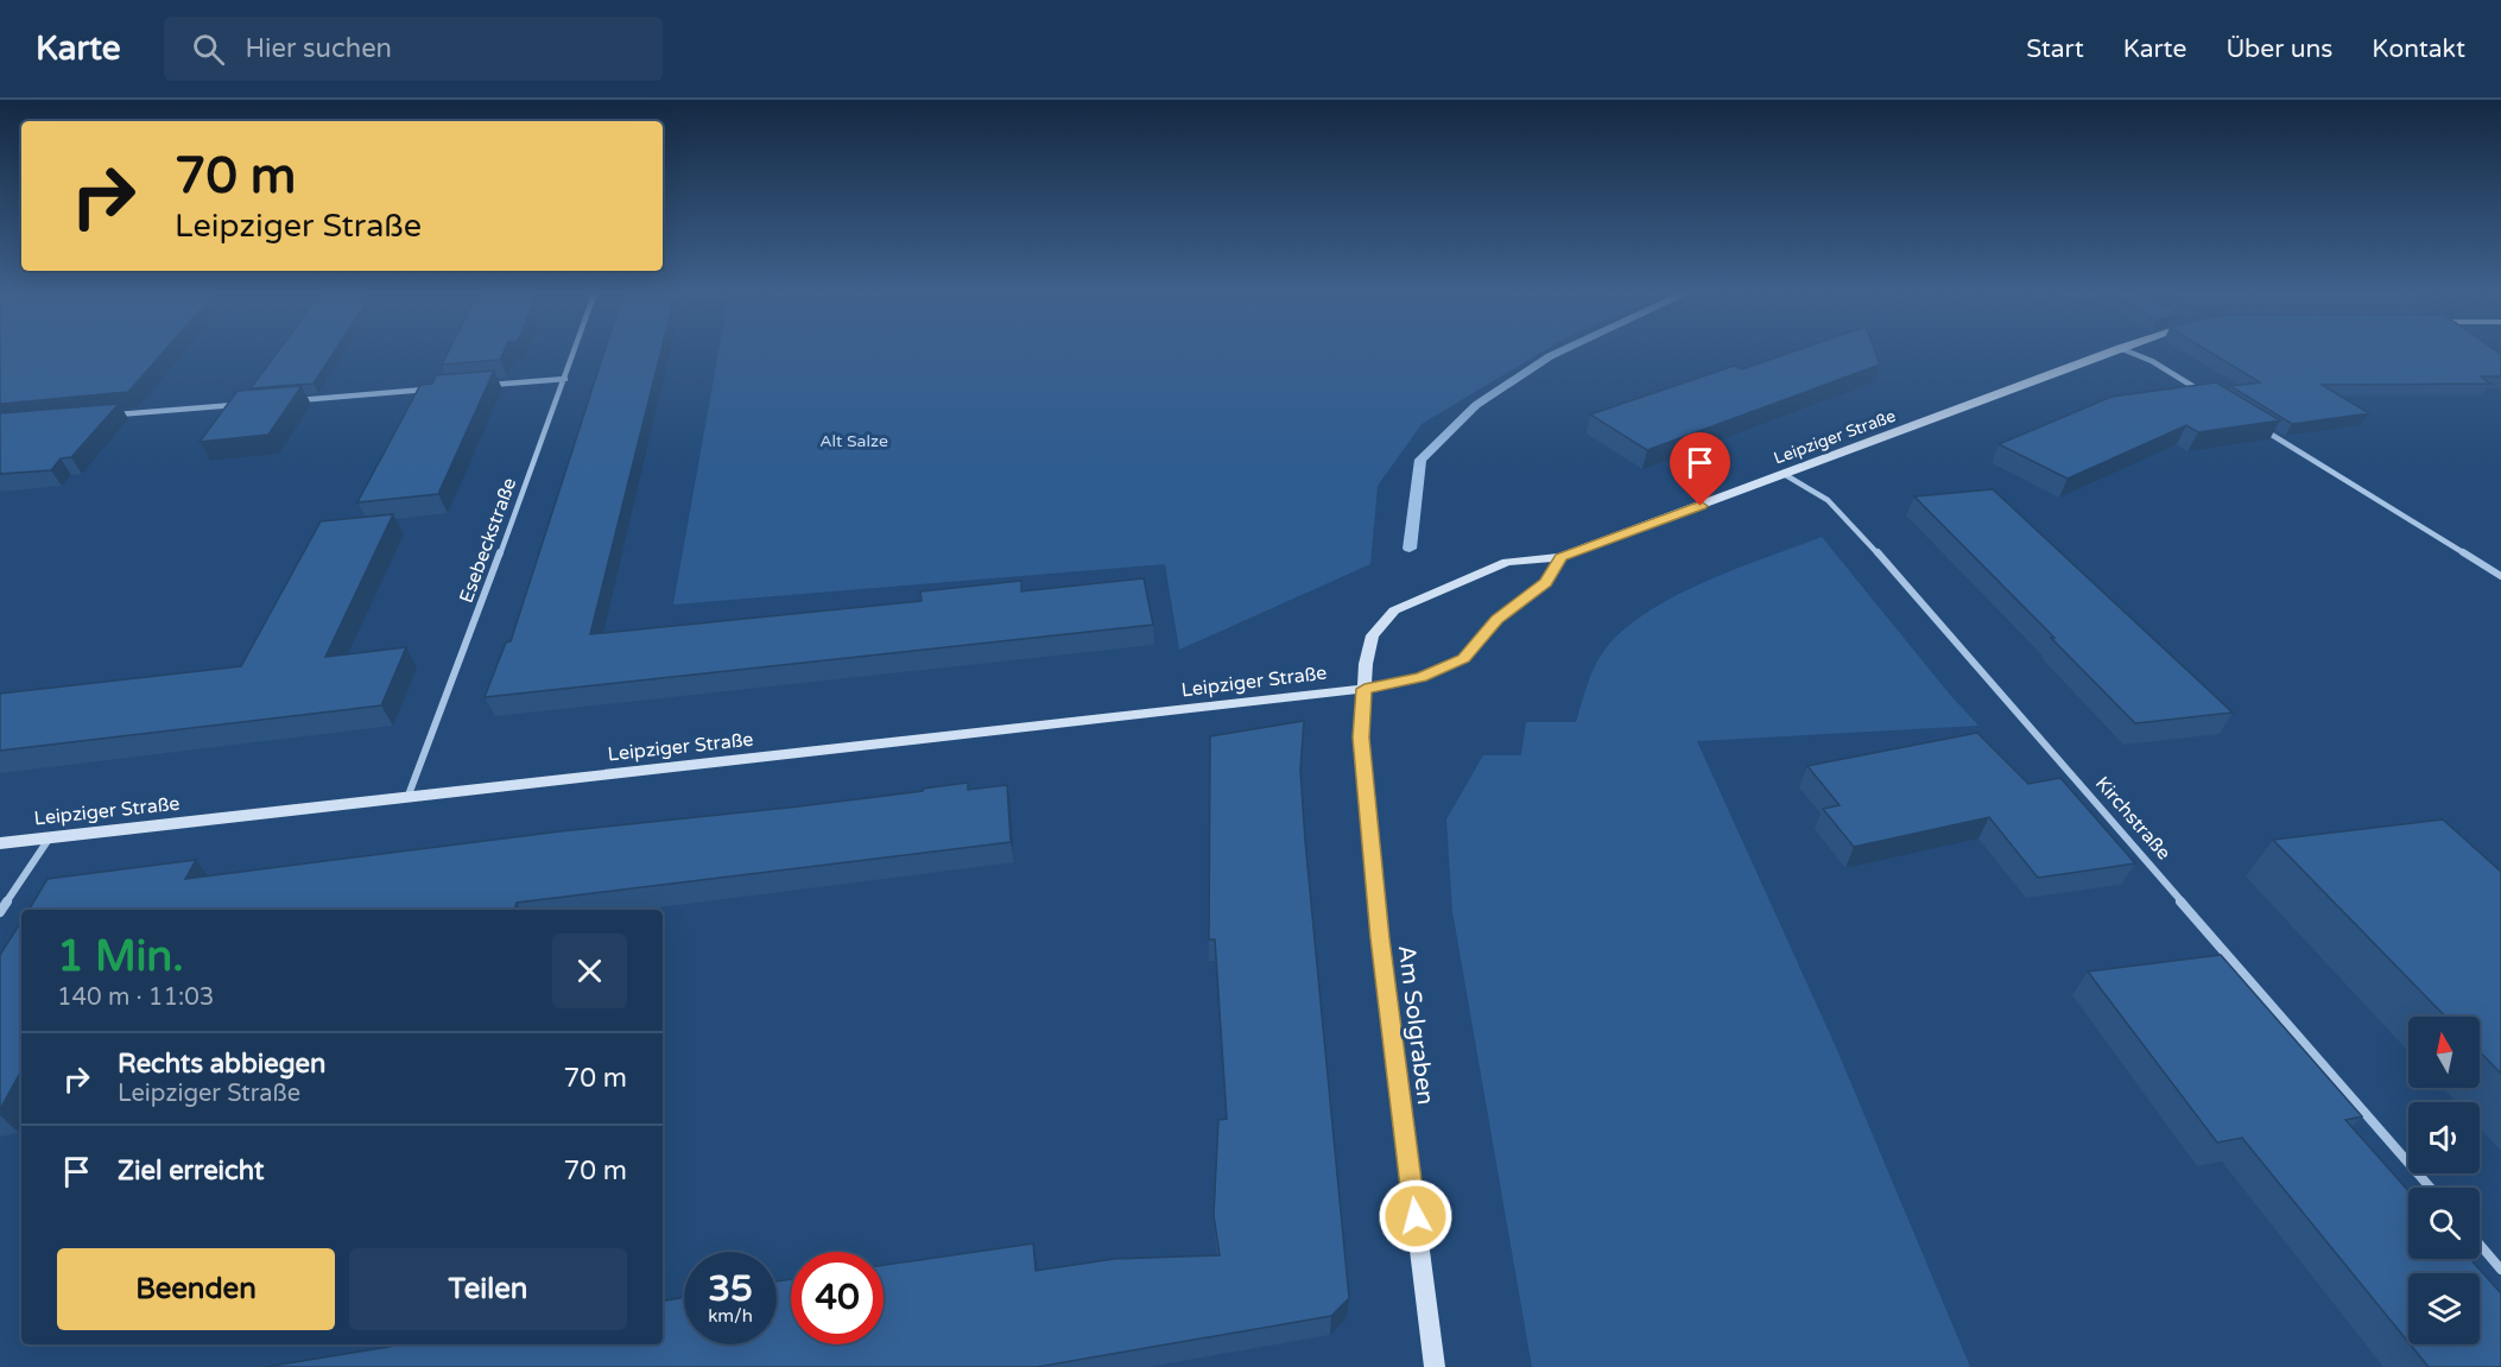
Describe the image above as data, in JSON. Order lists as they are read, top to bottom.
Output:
{
  "streets": {
    "main road": ["Leipziger Straße", "Am Solgraben"],
    "street": ["Esebeckstraße", "Kirchstraße"]
  },
  "crossings": [
    ["Leipziger Straße", "Esebeckstraße"],
    ["Leipziger Straße", "Kirchstraße"],
    ["Leipziger Straße", "Am Solgraben"]
  ],
  "parks": ["Alt Salze"],
  "north": "top",
  "page": {
    "header": "Karte",
    "search": "Hier suchen",
    "nav": [
      "Start",
      "Karte",
      "Über uns",
      "Kontakt"
    ],
    "turn": ["70 m", "Leipziger Straße"],
    "heading": ["1 Min.", "140 m · 11:03"],
    "list": [
      {
        "name": "Rechts abbiegen",
        "note": "Leipziger Straße",
        "value": "70 m"
      },
      {
        "name": "Ziel erreicht",
        "value": "70 m"
      }
    ],
    "buttons": ["Beenden", "Teilen"],
    "speed": "35 km/h",
    "limit": "40"
  }
}
